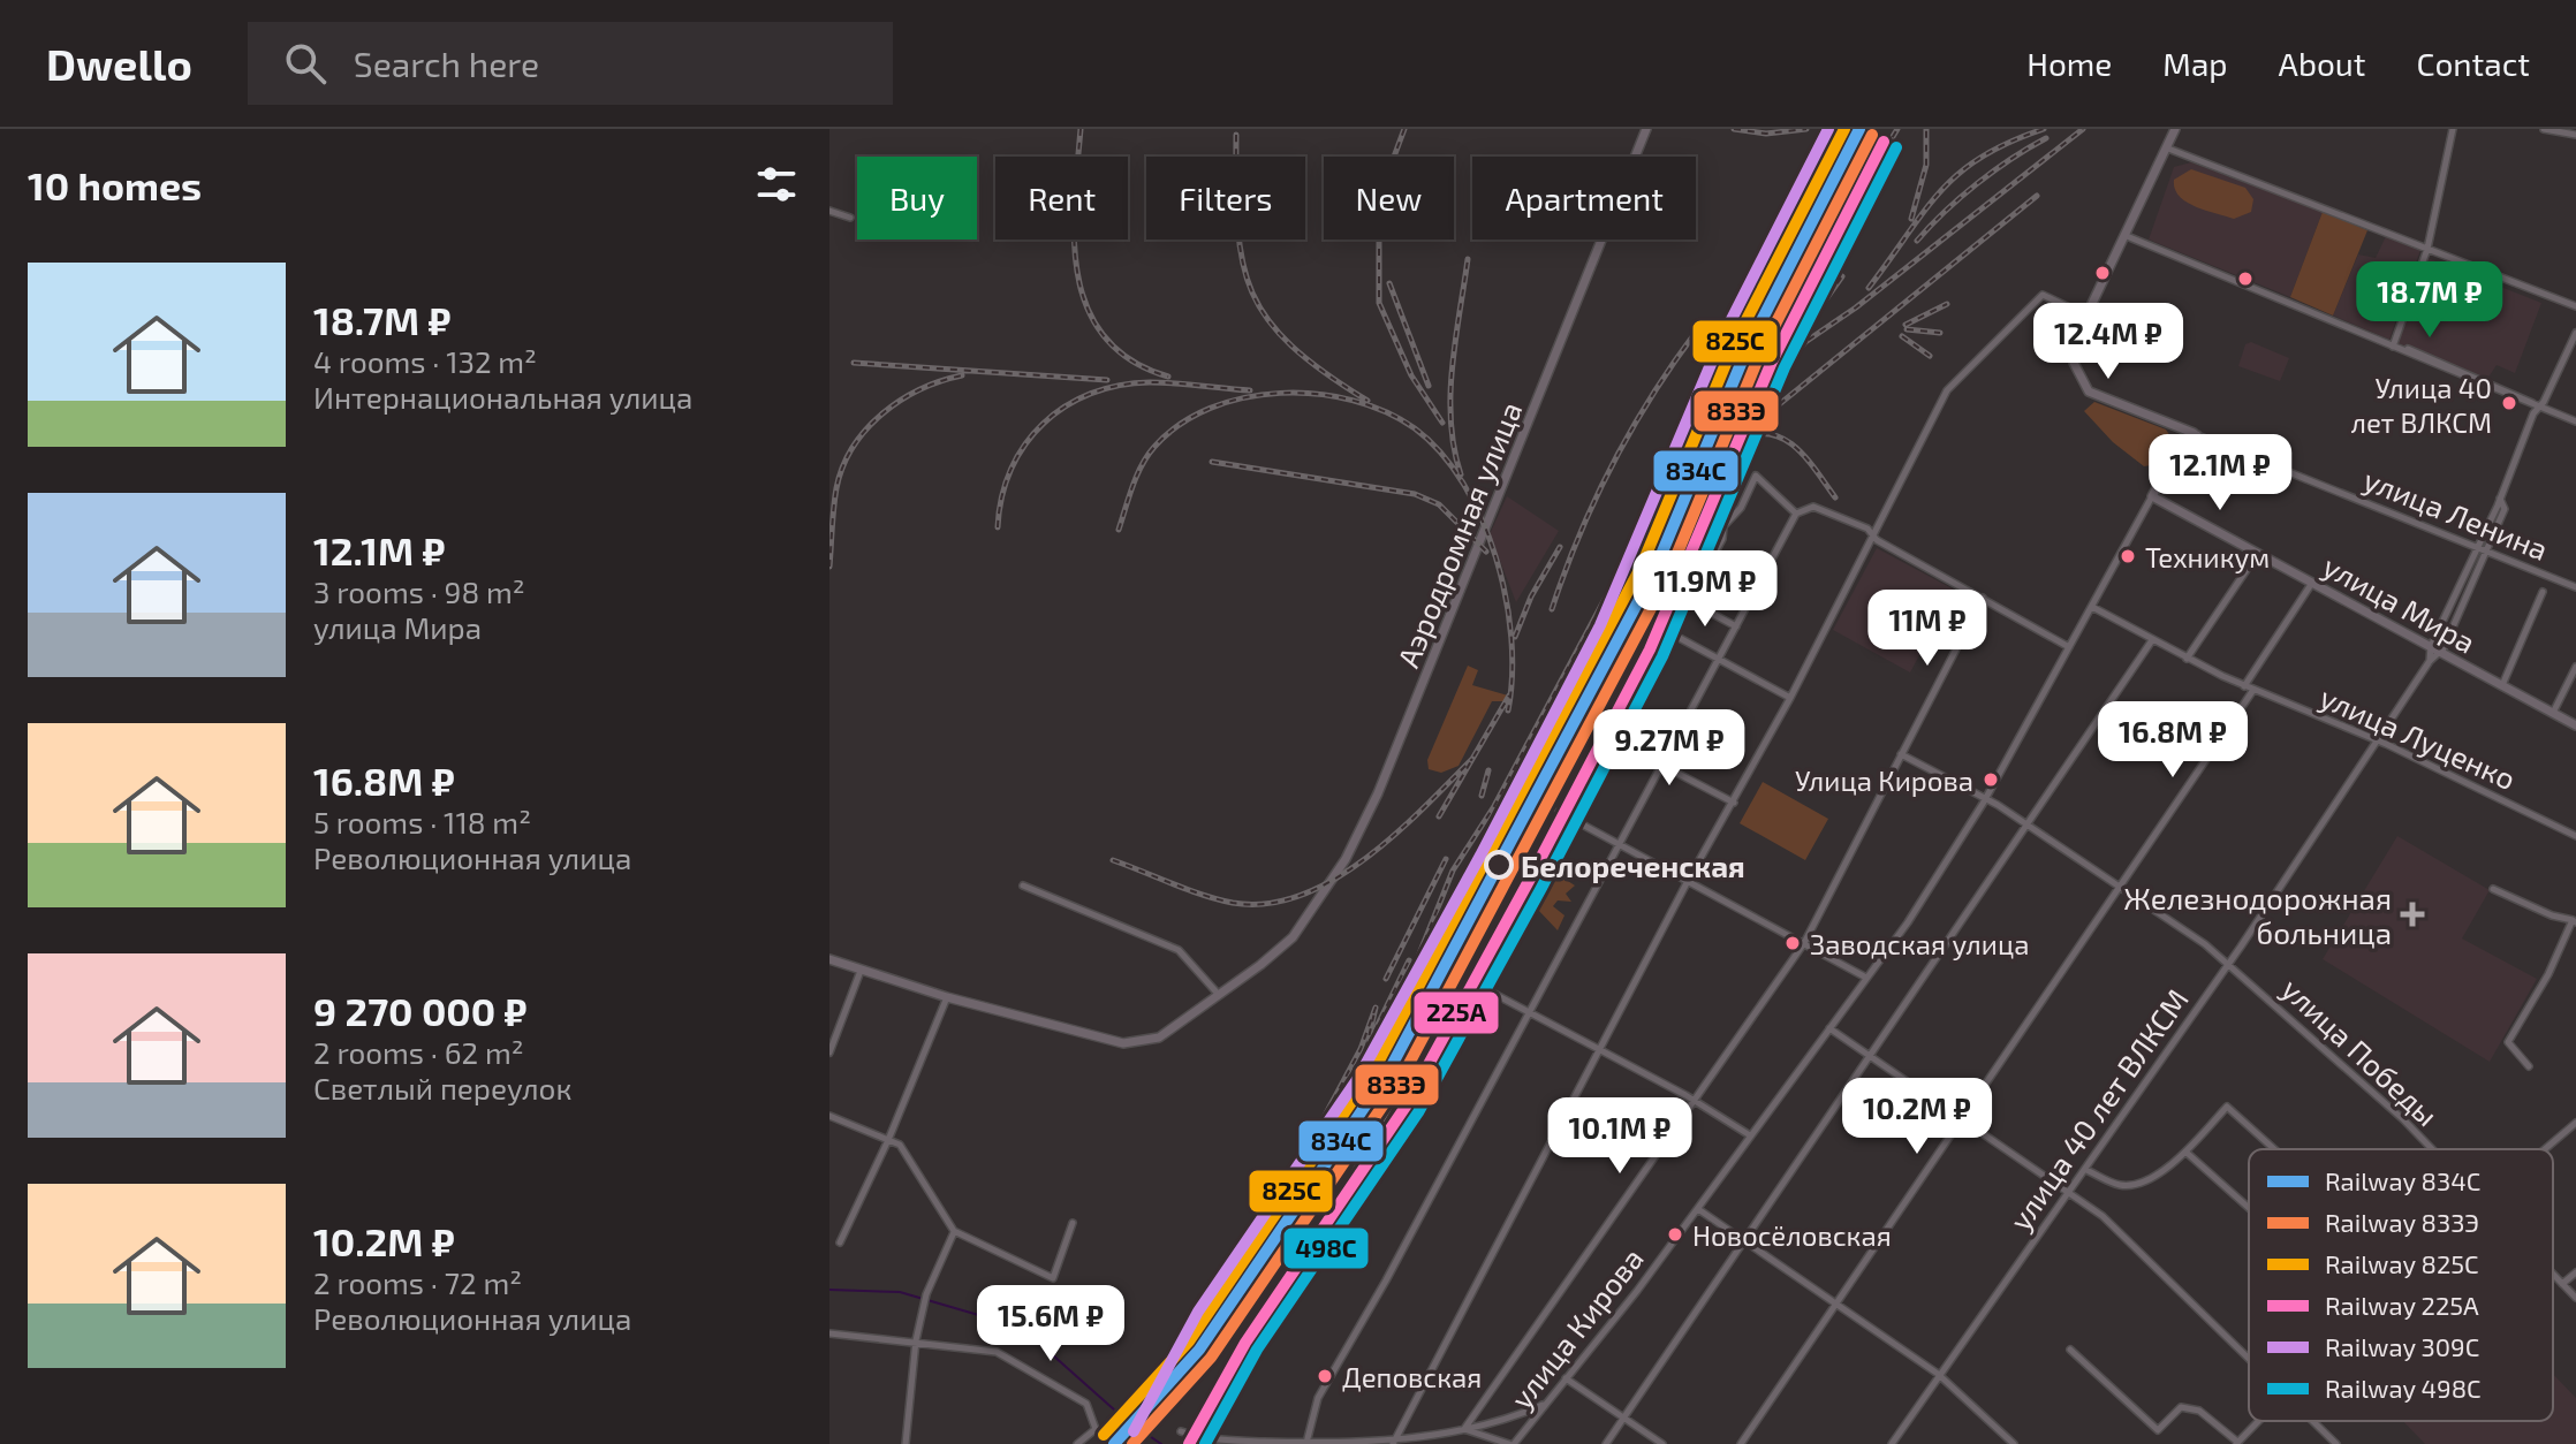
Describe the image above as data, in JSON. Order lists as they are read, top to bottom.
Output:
{
  "streets": {
    "main road": [
      "улица Ленина",
      "Аэродромная улица",
      "улица Мира",
      "улица Кирова"
    ],
    "street": ["улица Луценко", "улица Победы", "улица 40 лет ВЛКСМ"]
  },
  "crossings": [
    ["улица Ленина", "улица 40 лет ВЛКСМ"],
    ["улица Мира", "улица 40 лет ВЛКСМ"],
    ["улица Мира", "улица Кирова"],
    ["улица Луценко", "улица 40 лет ВЛКСМ"],
    ["улица Луценко", "улица Кирова"],
    ["улица Победы", "улица 40 лет ВЛКСМ"],
    ["улица Победы", "улица Кирова"]
  ],
  "places": {
    "other": [
      "Улица 40 лет ВЛКСМ",
      "Техникум",
      "Улица Кирова",
      "Белореченская",
      "Заводская улица",
      "Новосёловская",
      "Деповская"
    ],
    "health": ["Железнодорожная больница"]
  },
  "lines": [
    "rail line 834С",
    "rail line 825С",
    "rail line 309С",
    "rail line 833Э",
    "rail line 225А",
    "rail line 498С"
  ],
  "legend": [
    "Railway 834С",
    "Railway 833Э",
    "Railway 825С",
    "Railway 225А",
    "Railway 309С",
    "Railway 498С"
  ],
  "page": {
    "header": "Dwello",
    "search": "Search here",
    "nav": [
      "Home",
      "Map",
      "About",
      "Contact"
    ],
    "heading": "10 homes",
    "chip": [
      "Buy",
      "Rent",
      "Filters",
      "New",
      "Apartment"
    ],
    "list": [
      {
        "name": "18.7M ₽",
        "note": "4 rooms · 132 m² · Интернациональная улица"
      },
      {
        "name": "12.1M ₽",
        "note": "3 rooms · 98 m² · улица Мира"
      },
      {
        "name": "16.8M ₽",
        "note": "5 rooms · 118 m² · Революционная улица"
      },
      {
        "name": "9 270 000 ₽",
        "note": "2 rooms · 62 m² · Светлый переулок"
      },
      {
        "name": "10.2M ₽",
        "note": "2 rooms · 72 m² · Революционная улица"
      }
    ],
    "price": [
      "18.7M ₽",
      "12.4M ₽",
      "12.1M ₽",
      "11.9M ₽",
      "11M ₽",
      "16.8M ₽",
      "9.27M ₽",
      "10.2M ₽",
      "10.1M ₽",
      "15.6M ₽"
    ]
  }
}
